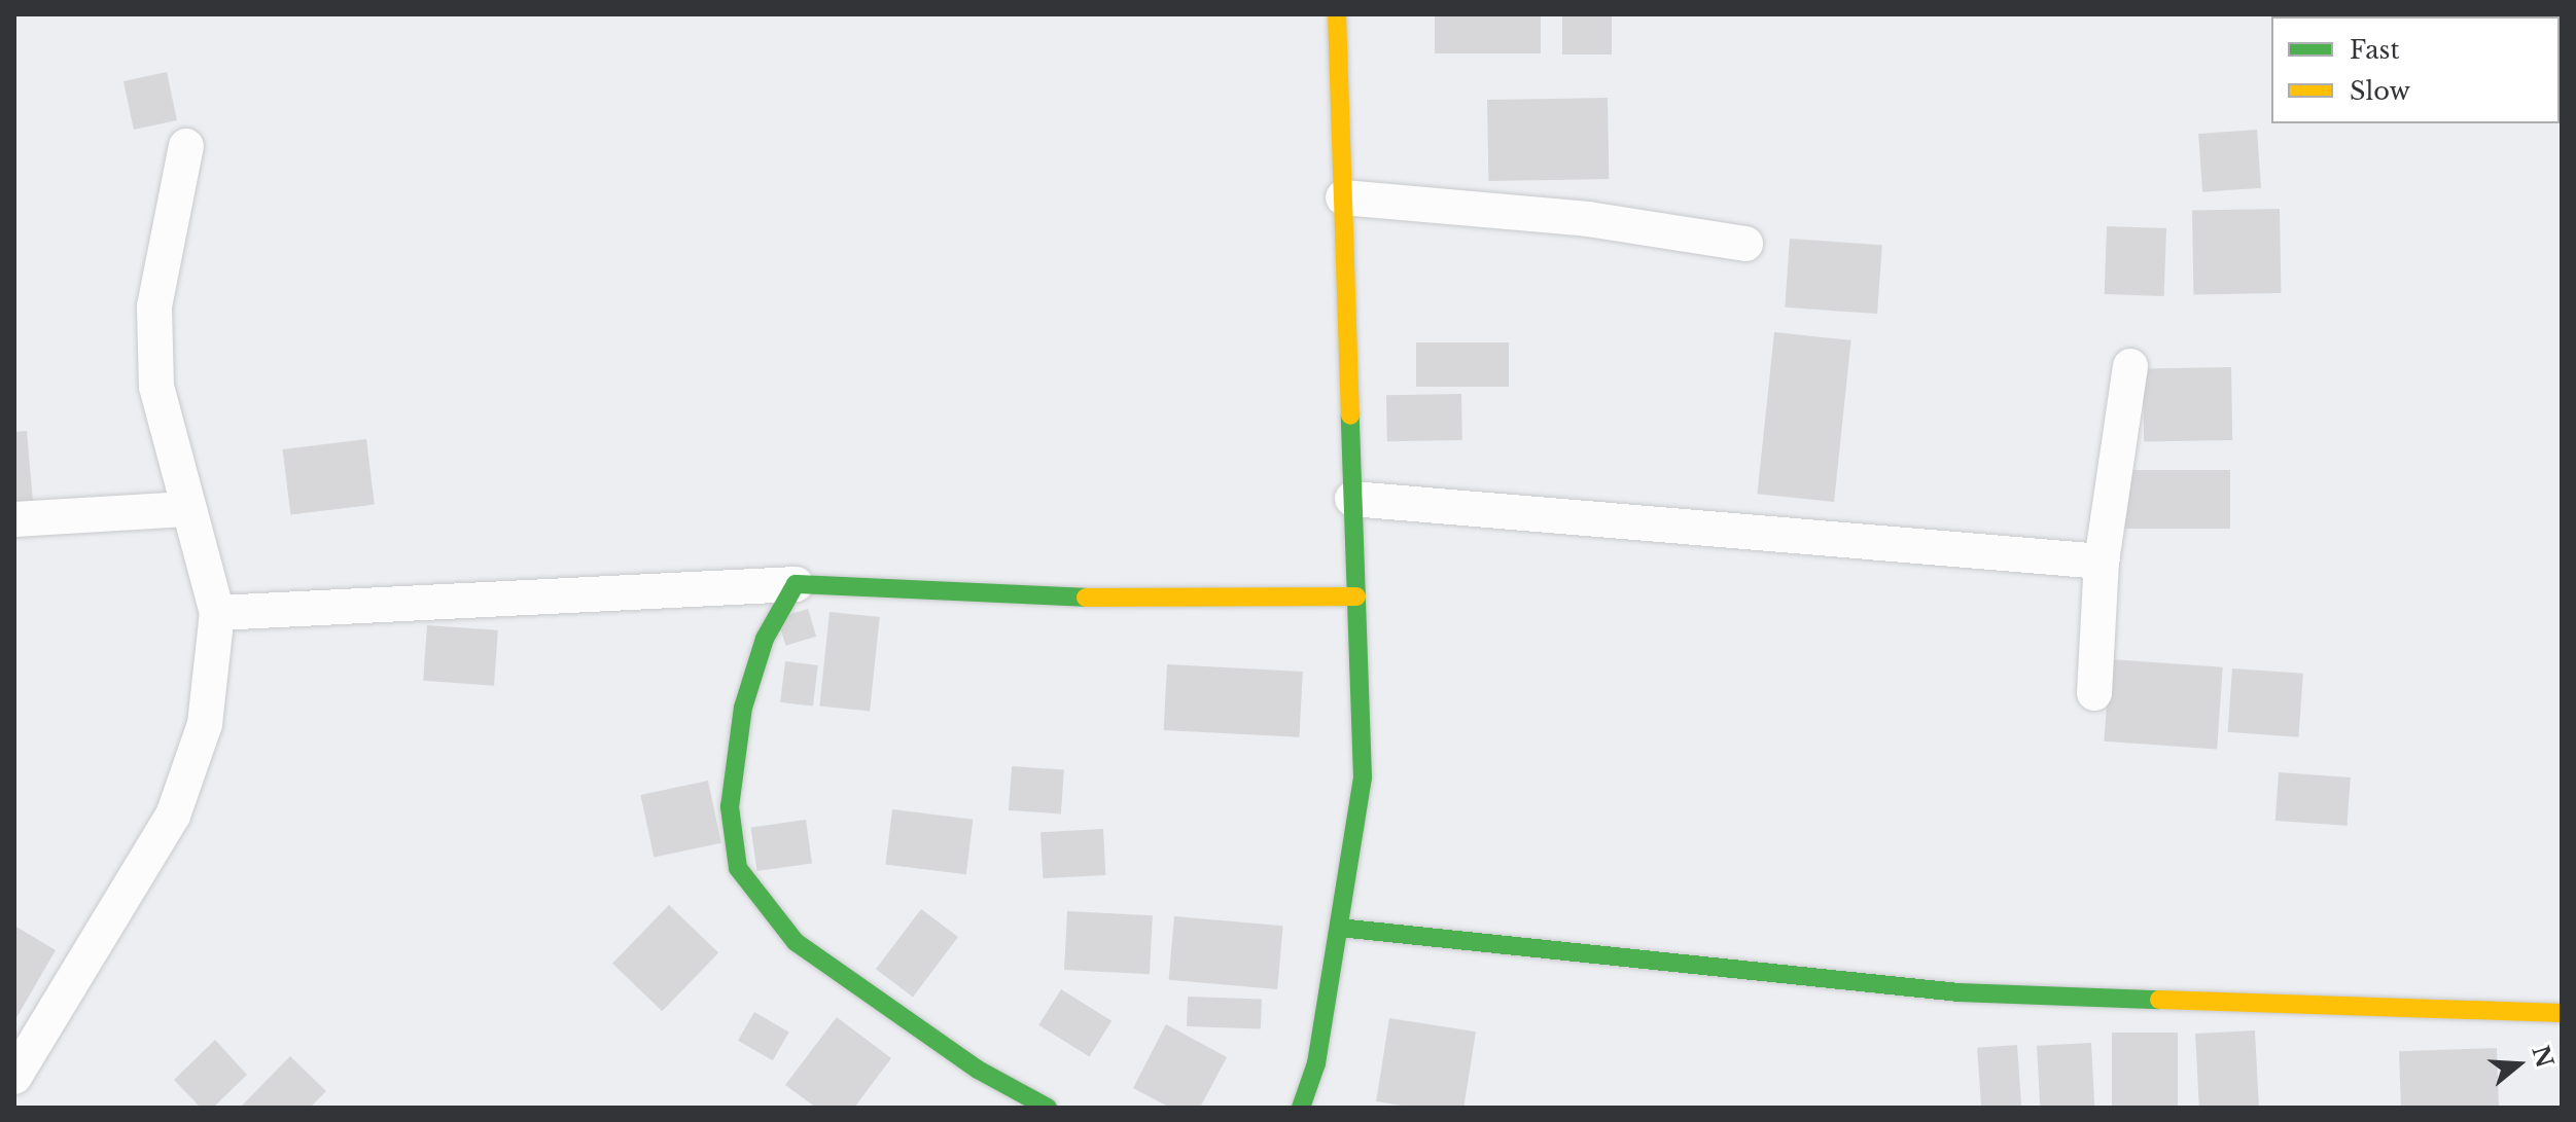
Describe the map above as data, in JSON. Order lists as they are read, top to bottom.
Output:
{
  "legend": ["Fast", "Slow"],
  "north": "right"
}
